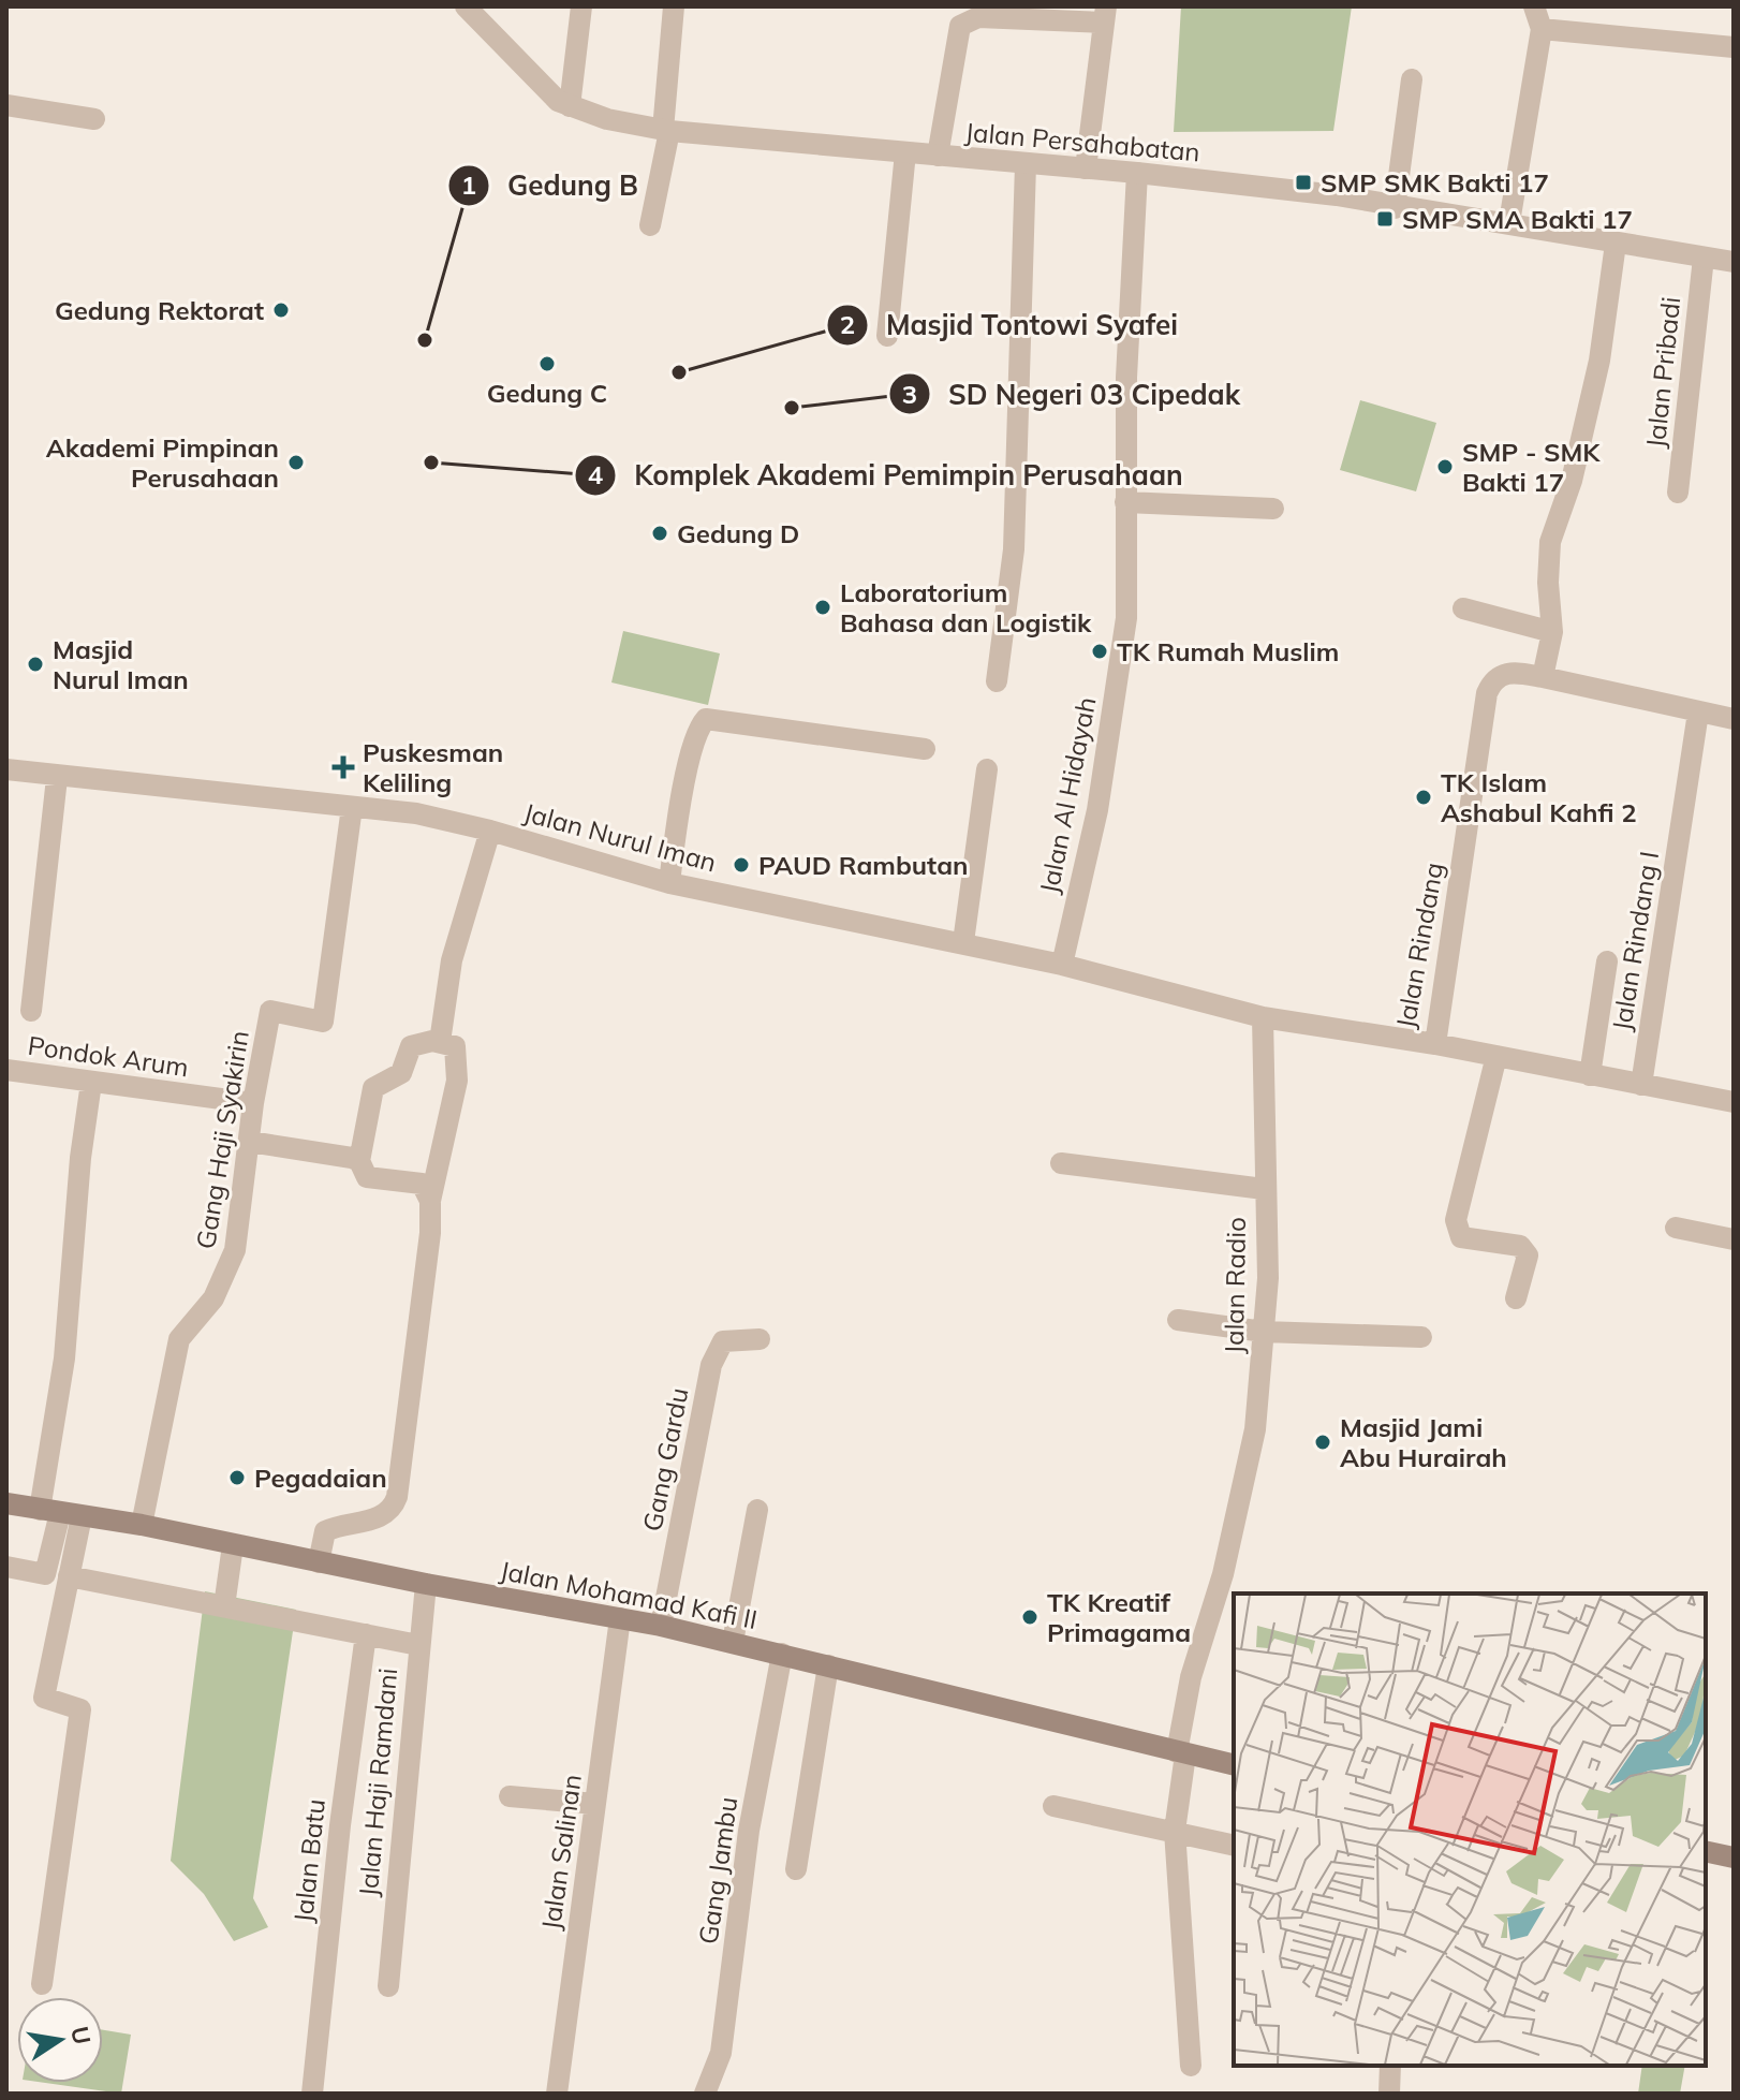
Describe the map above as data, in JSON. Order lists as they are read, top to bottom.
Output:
{
  "streets": {
    "main road": ["Jalan Mohamad Kafi II"],
    "street": [
      "Jalan Persahabatan",
      "Jalan Pribadi",
      "Jalan Al Hidayah",
      "Jalan Nurul Iman",
      "Jalan Rindang I",
      "Jalan Rindang",
      "Pondok Arum",
      "Gang Haji Syakirin",
      "Jalan Radio",
      "Gang Gardu",
      "Jalan Haji Ramdani",
      "Jalan Salinan",
      "Jalan Batu",
      "Gang Jambu"
    ]
  },
  "crossings": [
    ["Jalan Persahabatan", "Jalan Pribadi"],
    ["Jalan Persahabatan", "Jalan Al Hidayah"],
    ["Jalan Al Hidayah", "Jalan Nurul Iman"],
    ["Jalan Nurul Iman", "Gang Haji Syakirin"],
    ["Jalan Rindang I", "Jalan Rindang"],
    ["Jalan Rindang", "Jalan Radio"],
    ["Pondok Arum", "Gang Haji Syakirin"],
    ["Gang Haji Syakirin", "Jalan Mohamad Kafi II"],
    ["Jalan Radio", "Jalan Mohamad Kafi II"],
    ["Gang Gardu", "Jalan Mohamad Kafi II"],
    ["Jalan Mohamad Kafi II", "Jalan Haji Ramdani"],
    ["Jalan Mohamad Kafi II", "Jalan Salinan"],
    ["Jalan Mohamad Kafi II", "Gang Jambu"]
  ],
  "places": {
    "transit": ["SMP SMK Bakti 17", "SMP SMA Bakti 17"],
    "other": [
      "Gedung Rektorat",
      "Gedung B",
      "Gedung C",
      "Masjid Tontowi Syafei",
      "SD Negeri 03 Cipedak",
      "Akademi Pimpinan Perusahaan",
      "Komplek Akademi Pemimpin Perusahaan",
      "SMP - SMK Bakti 17",
      "Gedung D",
      "Laboratorium Bahasa dan Logistik",
      "TK Rumah Muslim",
      "Masjid Nurul Iman",
      "TK Islam Ashabul Kahfi 2",
      "PAUD Rambutan",
      "Masjid Jami Abu Hurairah",
      "Pegadaian",
      "TK Kreatif Primagama"
    ],
    "health": ["Puskesman Keliling"]
  },
  "north": "right"
}
